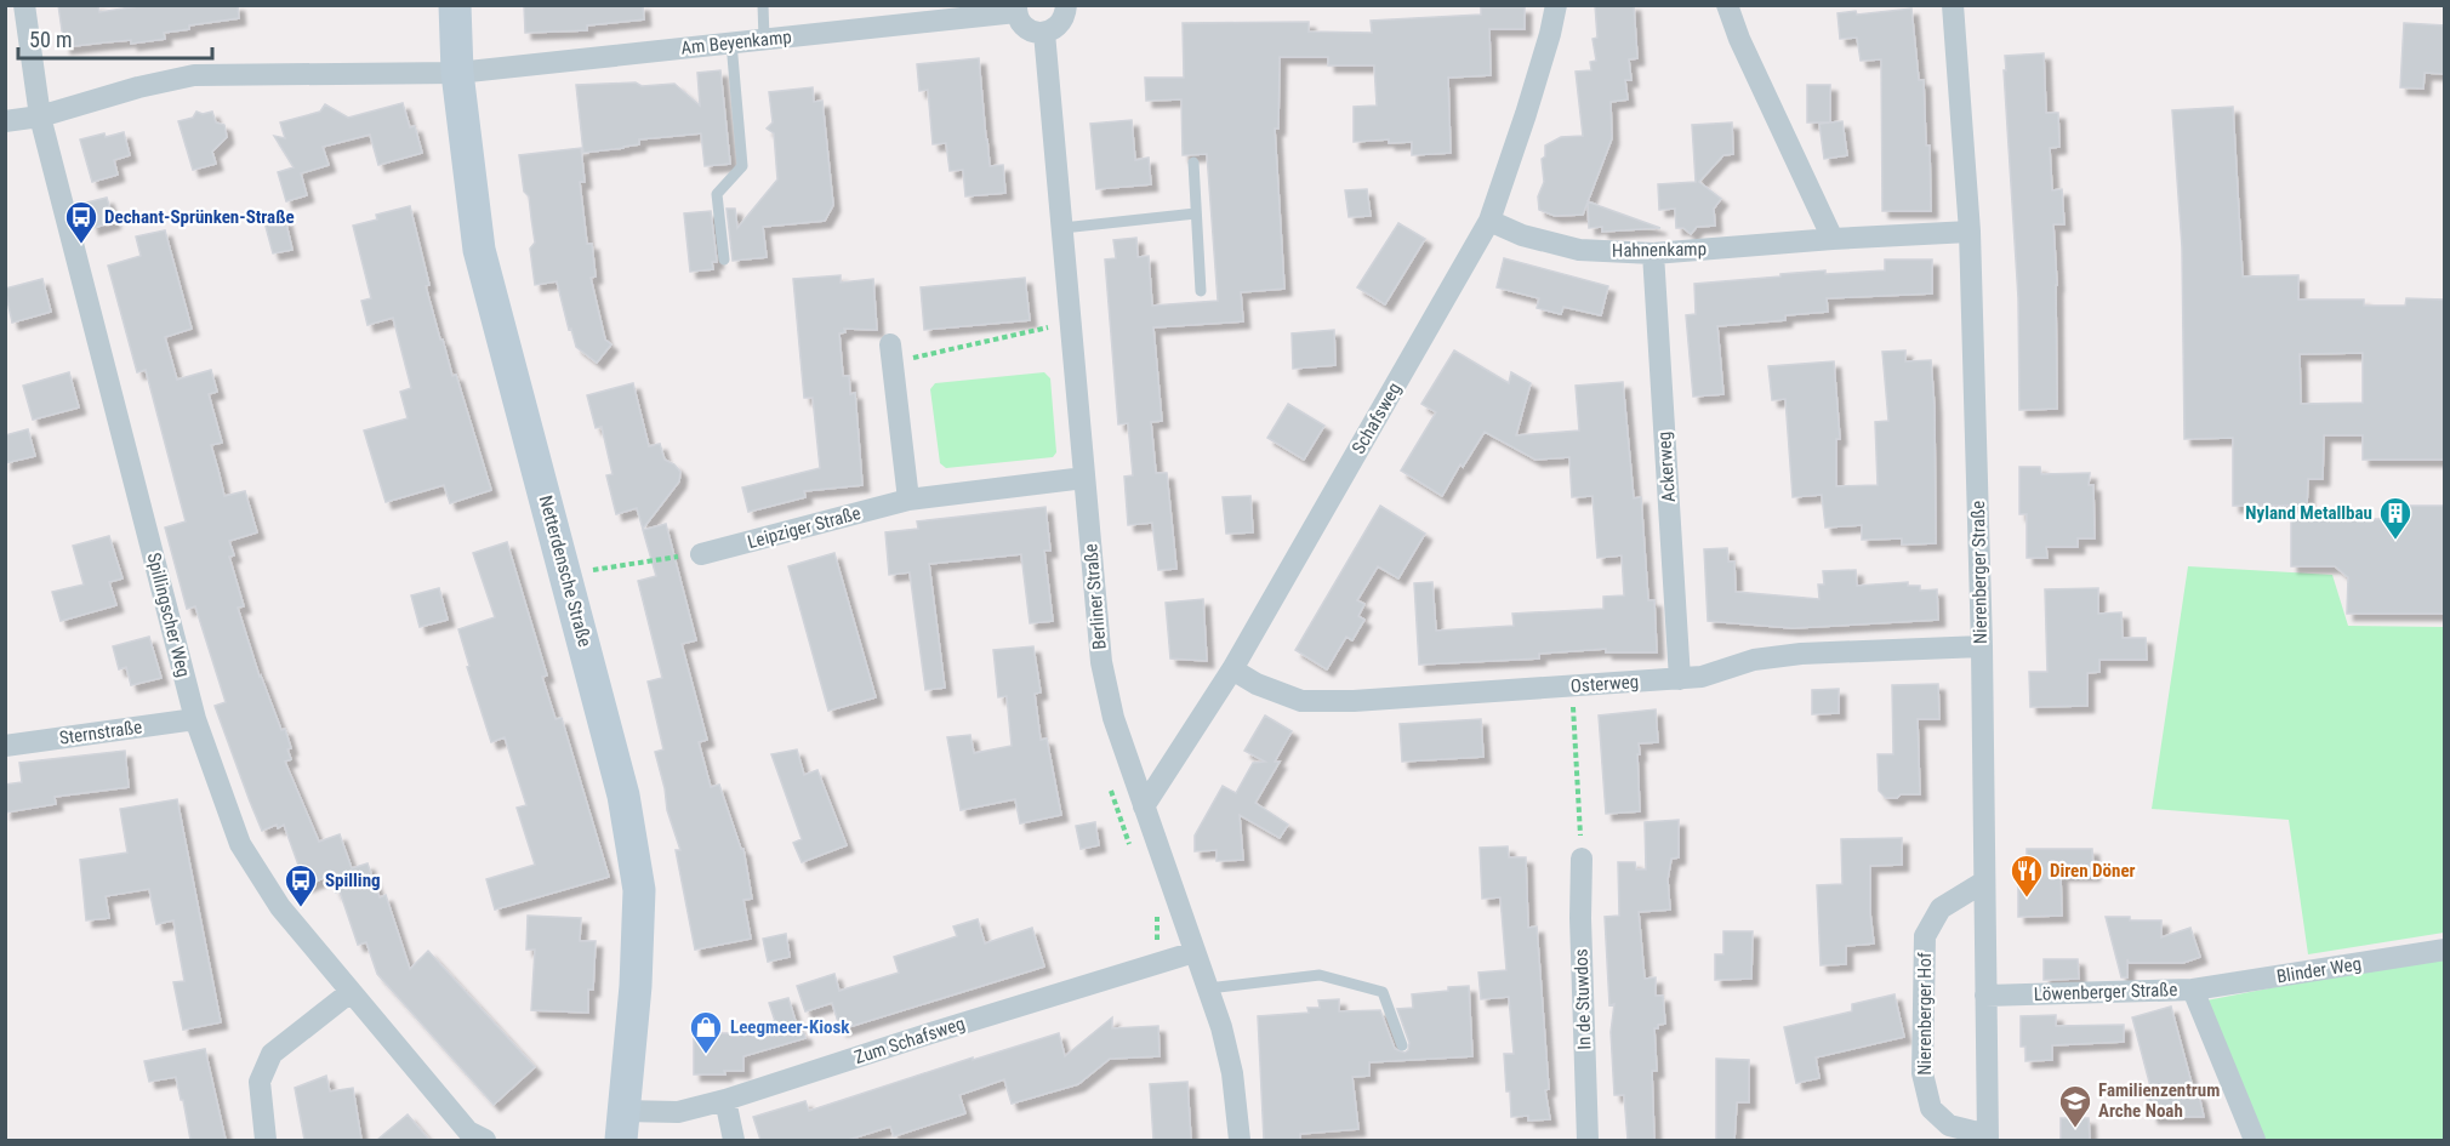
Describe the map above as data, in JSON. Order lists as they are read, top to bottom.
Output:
{
  "streets": {
    "street": [
      "Am Beyenkamp",
      "Hahnenkamp",
      "Schafsweg",
      "Ackerweg",
      "Leipziger Straße",
      "Netterdensche Straße",
      "Nierenberger Straße",
      "Berliner Straße",
      "Spillingscher Weg",
      "Osterweg",
      "Sternstraße",
      "Blinder Weg",
      "Löwenberger Straße",
      "In de Stuwdos",
      "Nierenberger Hof",
      "Zum Schafsweg"
    ]
  },
  "crossings": [
    ["Am Beyenkamp", "Netterdensche Straße"],
    ["Hahnenkamp", "Schafsweg"],
    ["Hahnenkamp", "Ackerweg"],
    ["Hahnenkamp", "Nierenberger Straße"],
    ["Schafsweg", "Berliner Straße"],
    ["Schafsweg", "Osterweg"],
    ["Ackerweg", "Osterweg"],
    ["Leipziger Straße", "Berliner Straße"],
    ["Netterdensche Straße", "Zum Schafsweg"],
    ["Nierenberger Straße", "Osterweg"],
    ["Nierenberger Straße", "Löwenberger Straße"],
    ["Nierenberger Straße", "Nierenberger Hof"],
    ["Berliner Straße", "Zum Schafsweg"],
    ["Spillingscher Weg", "Sternstraße"],
    ["Blinder Weg", "Löwenberger Straße"]
  ],
  "places": {
    "bus stop": ["Dechant-Sprünken-Straße", "Spilling"],
    "building": ["Nyland Metallbau"],
    "restaurant": ["Diren Döner"],
    "shop": ["Leegmeer-Kiosk"],
    "school or university": ["Familienzentrum Arche Noah"]
  },
  "scale_bar": "50 m"
}
